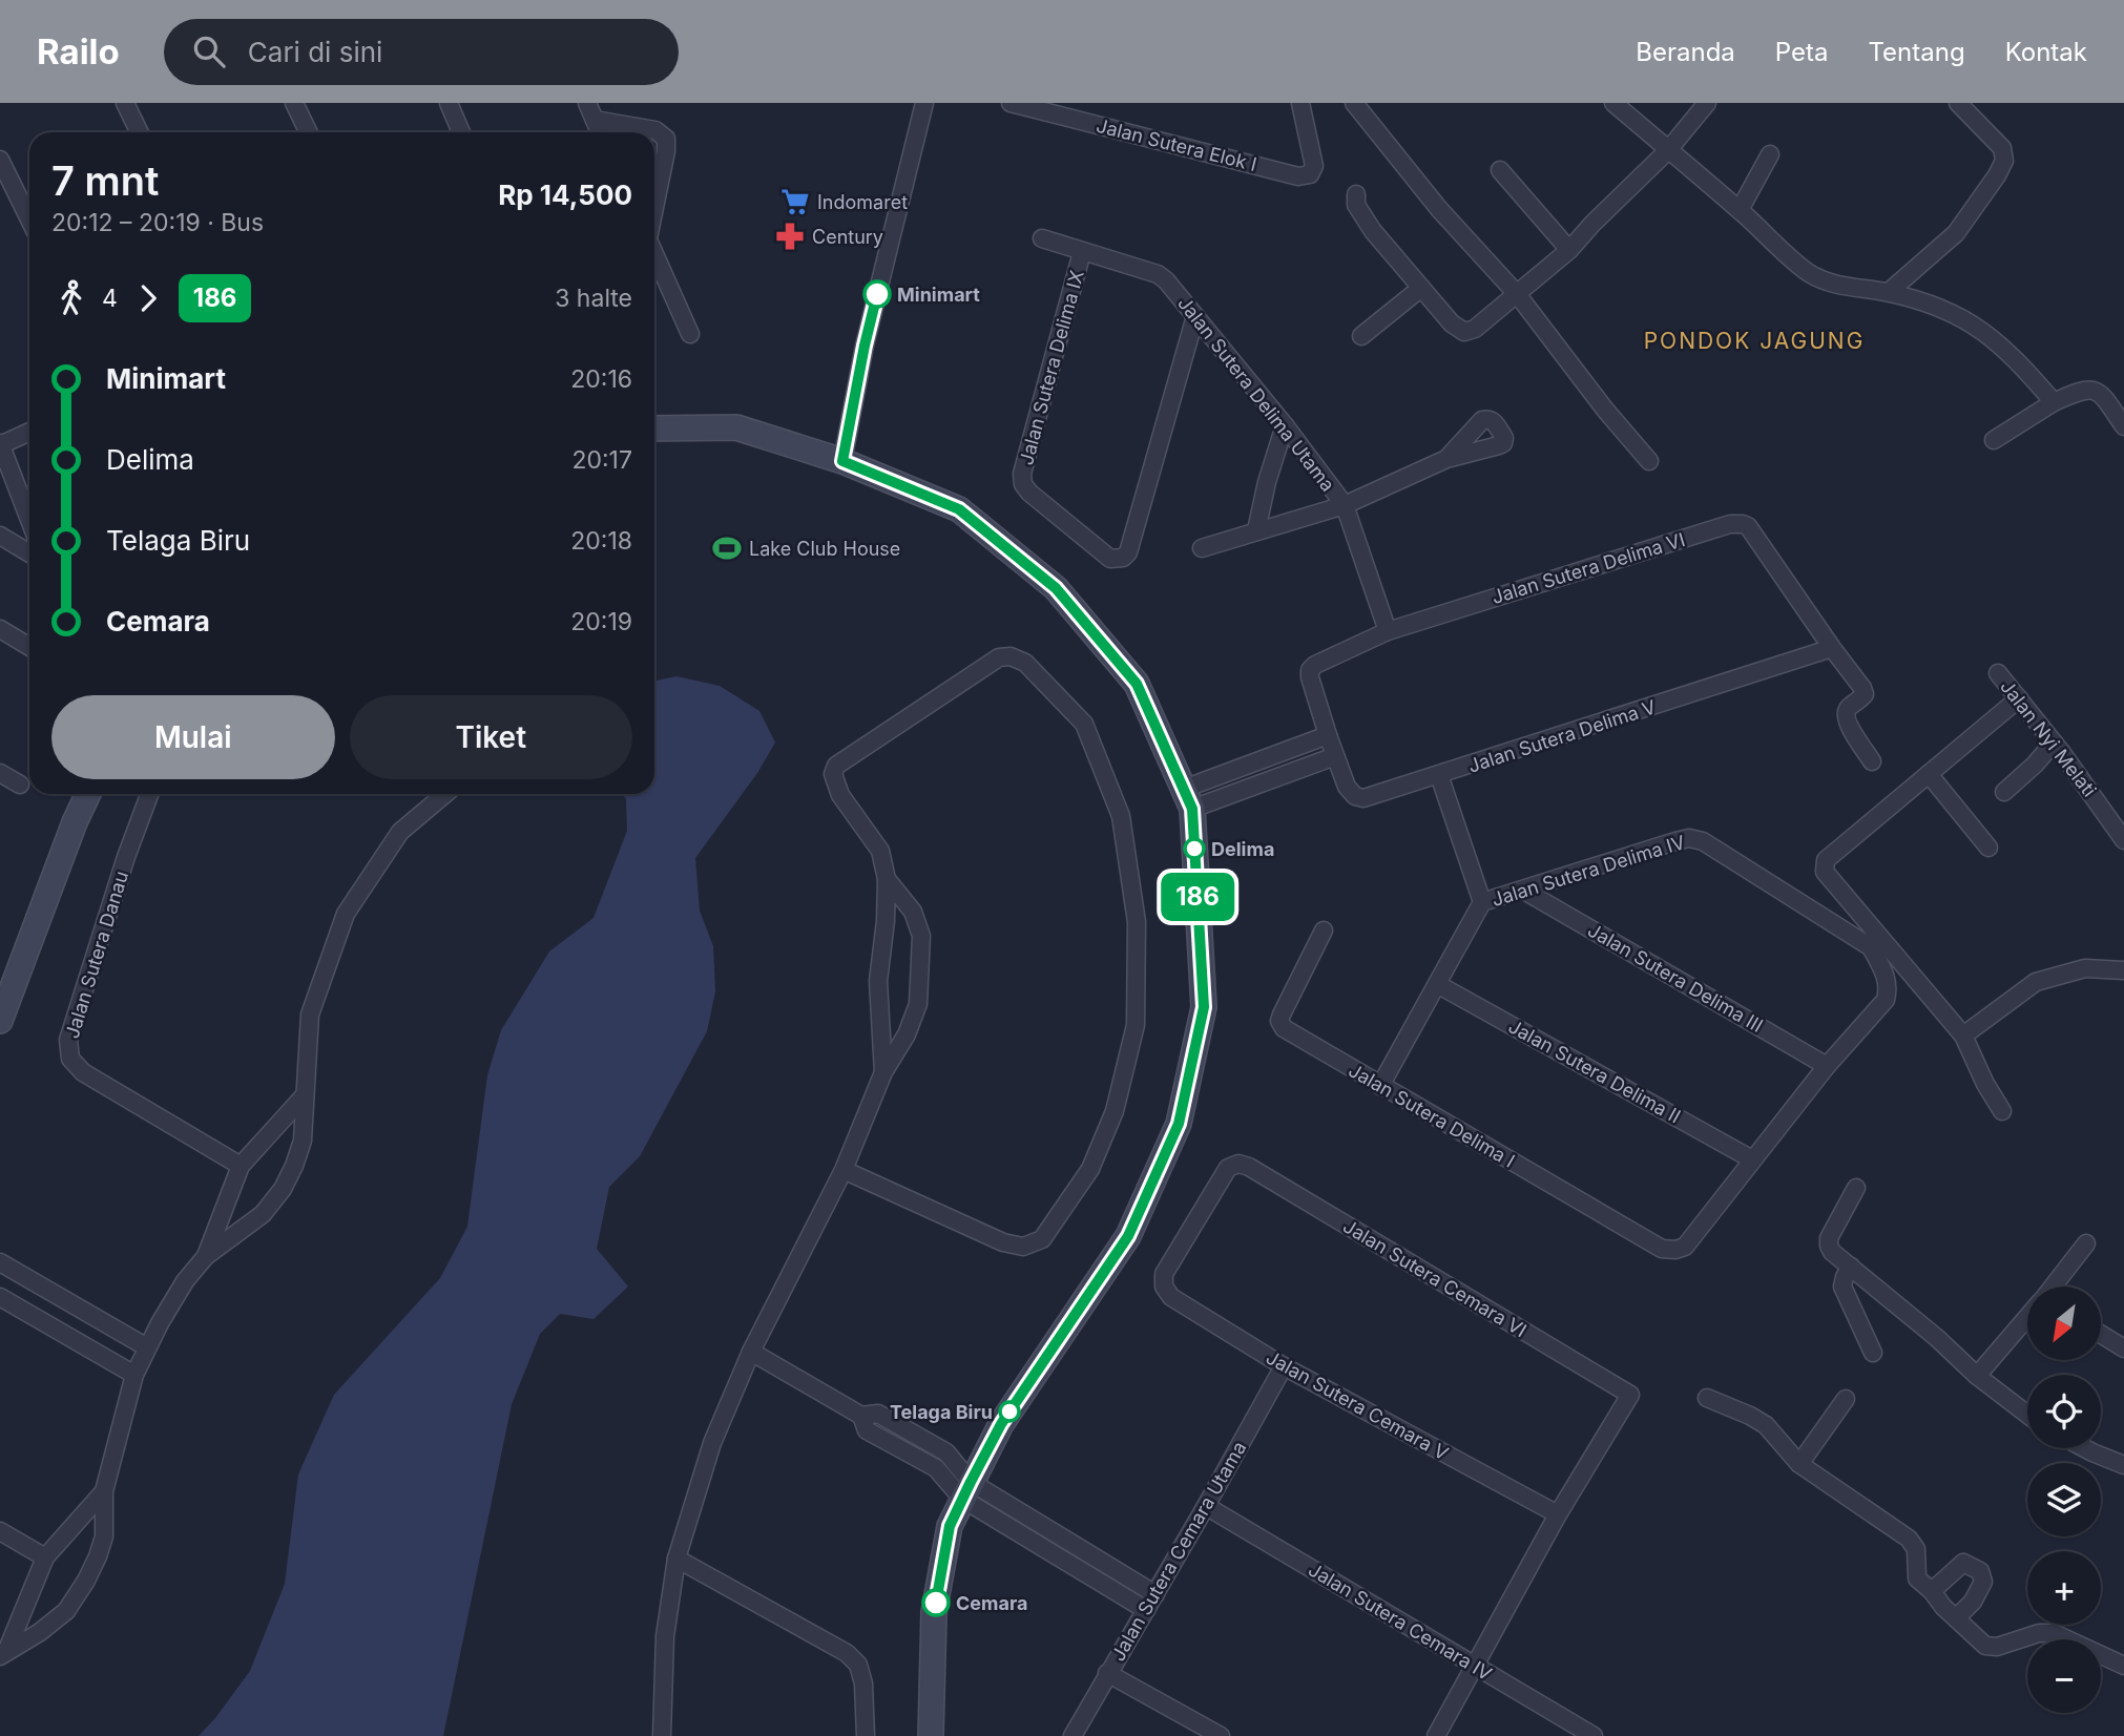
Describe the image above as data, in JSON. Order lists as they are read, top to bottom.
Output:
{
  "streets": {
    "street": [
      "Jalan Sutera Elok I",
      "Jalan Sutera Delima IX",
      "Jalan Sutera Delima Utama",
      "Jalan Sutera Delima VI",
      "Jalan Sutera Delima V",
      "Jalan Nyi Melati",
      "Jalan Sutera Delima IV",
      "Jalan Sutera Danau",
      "Jalan Sutera Delima III",
      "Jalan Sutera Delima II",
      "Jalan Sutera Delima I",
      "Jalan Sutera Cemara VI",
      "Jalan Sutera Cemara V",
      "Jalan Sutera Cemara Utama",
      "Jalan Sutera Cemara IV"
    ]
  },
  "crossings": [
    ["Jalan Sutera Delima IX", "Jalan Sutera Delima Utama"],
    ["Jalan Sutera Delima Utama", "Jalan Sutera Delima VI"],
    ["Jalan Sutera Delima VI", "Jalan Sutera Delima V"],
    ["Jalan Sutera Delima IV", "Jalan Sutera Delima III"],
    ["Jalan Sutera Delima II", "Jalan Sutera Delima I"],
    ["Jalan Sutera Cemara VI", "Jalan Sutera Cemara V"],
    ["Jalan Sutera Cemara V", "Jalan Sutera Cemara Utama"],
    ["Jalan Sutera Cemara Utama", "Jalan Sutera Cemara IV"]
  ],
  "districts": ["PONDOK JAGUNG"],
  "places": {
    "supermarket": ["Indomaret"],
    "pharmacy": ["Century"],
    "other": [
      "Minimart",
      "Delima",
      "Telaga Biru",
      "Cemara"
    ],
    "sports": ["Lake Club House"]
  },
  "lines": ["bus line 186"],
  "north": "bottom left",
  "page": {
    "header": "Railo",
    "search": "Cari di sini",
    "nav": [
      "Beranda",
      "Peta",
      "Tentang",
      "Kontak"
    ],
    "on_map": "186",
    "heading": ["7 mnt", "20:12 – 20:19 · Bus", "Rp 14,500"],
    "legs": ["4", "186", "3 halte"],
    "list": [
      {
        "name": "Minimart",
        "value": "20:16"
      },
      {
        "name": "Delima",
        "value": "20:17"
      },
      {
        "name": "Telaga Biru",
        "value": "20:18"
      },
      {
        "name": "Cemara",
        "value": "20:19"
      }
    ],
    "buttons": ["Mulai", "Tiket"],
    "map_buttons": ["+", "−"]
  }
}
